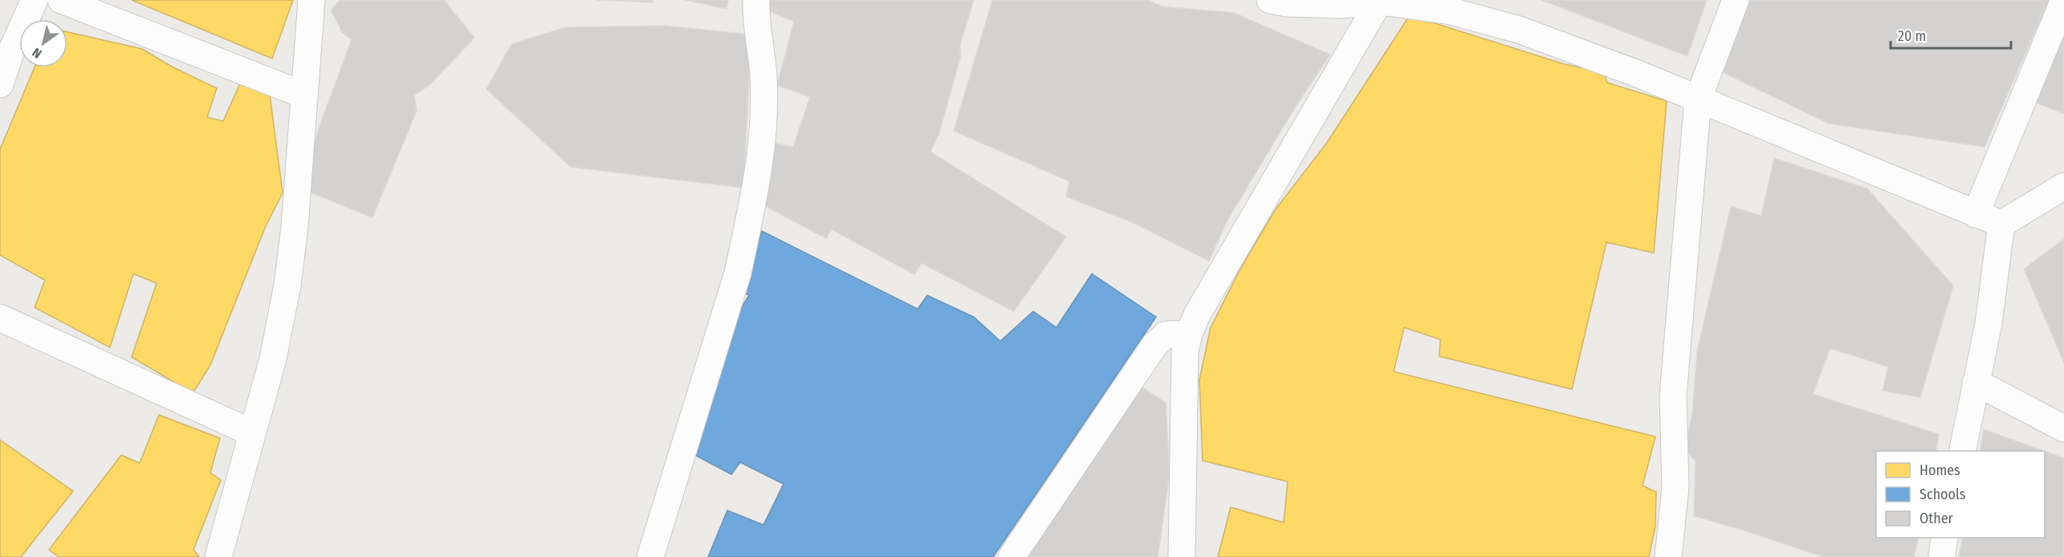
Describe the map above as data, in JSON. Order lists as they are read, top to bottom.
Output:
{
  "legend": ["Homes", "Schools", "Other"],
  "scale_bar": "20 m",
  "north": "bottom left"
}
